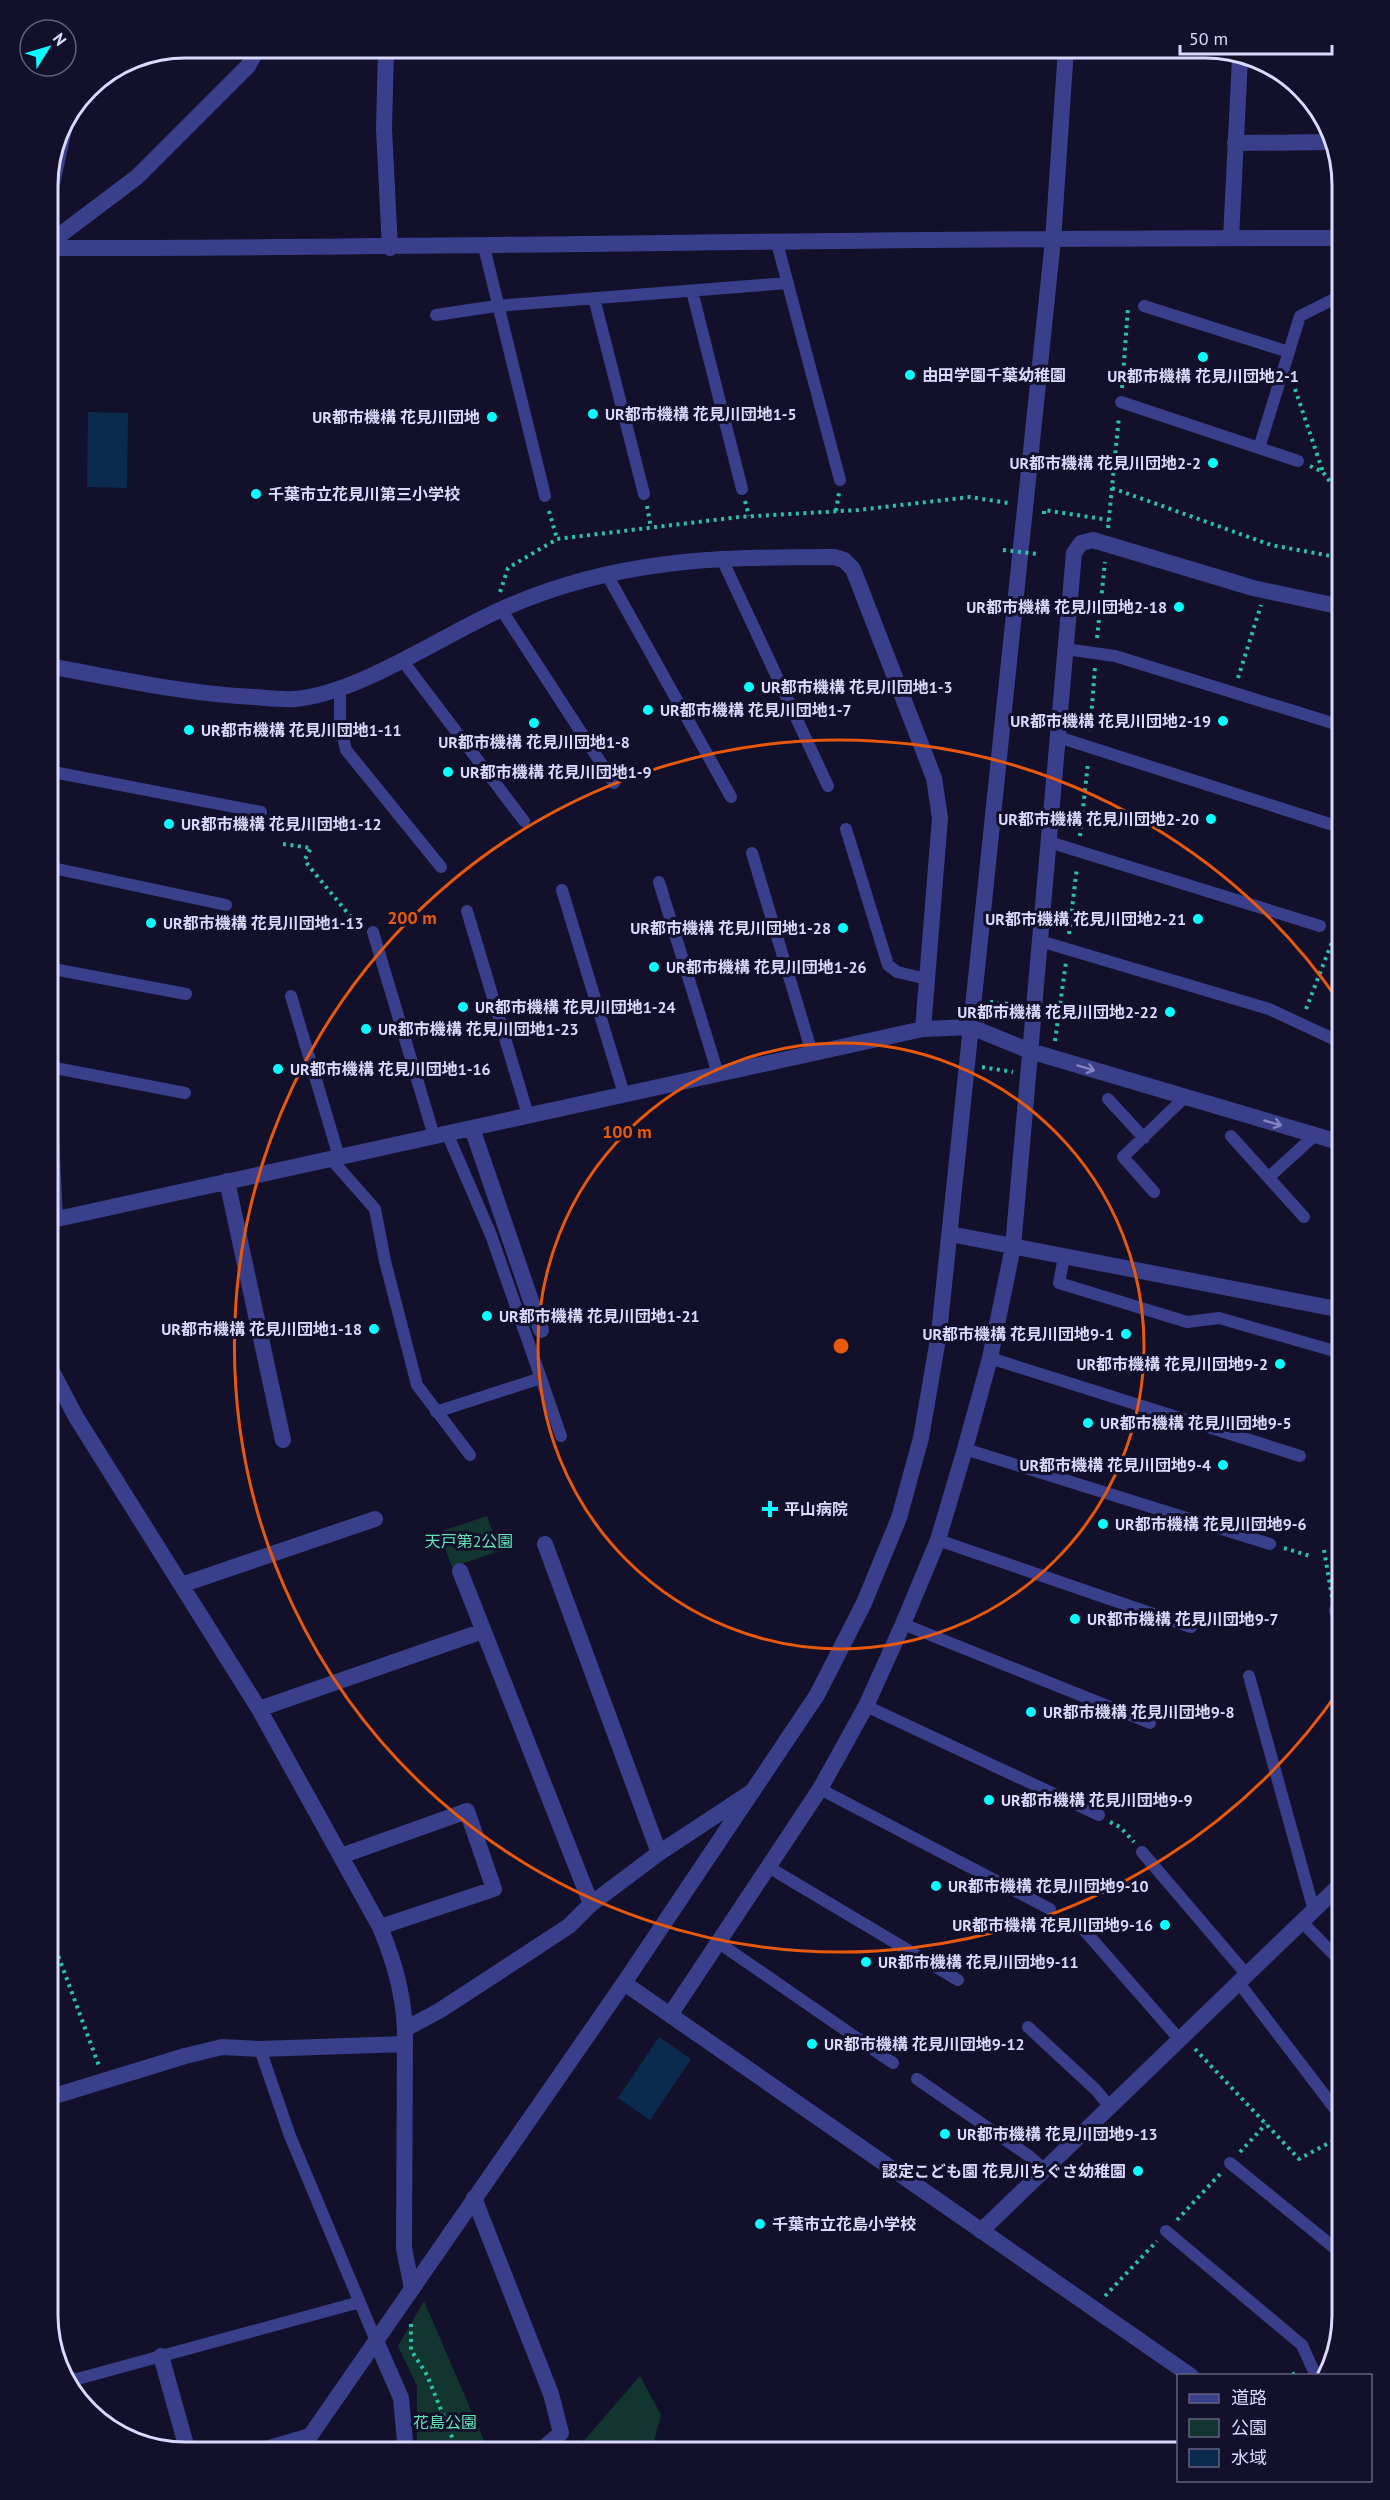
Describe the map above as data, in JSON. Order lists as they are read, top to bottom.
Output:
{
  "parks": ["天戸第2公園", "花島公園"],
  "places": {
    "other": [
      "UR都市機構 花見川団地2-1",
      "由田学園千葉幼稚園",
      "UR都市機構 花見川団地1-5",
      "UR都市機構 花見川団地",
      "UR都市機構 花見川団地2-2",
      "千葉市立花見川第三小学校",
      "UR都市機構 花見川団地2-18",
      "UR都市機構 花見川団地1-3",
      "UR都市機構 花見川団地1-7",
      "UR都市機構 花見川団地2-19",
      "UR都市機構 花見川団地1-8",
      "UR都市機構 花見川団地1-11",
      "UR都市機構 花見川団地1-9",
      "UR都市機構 花見川団地2-20",
      "UR都市機構 花見川団地1-12",
      "UR都市機構 花見川団地2-21",
      "UR都市機構 花見川団地1-13",
      "UR都市機構 花見川団地1-28",
      "UR都市機構 花見川団地1-26",
      "UR都市機構 花見川団地1-24",
      "UR都市機構 花見川団地2-22",
      "UR都市機構 花見川団地1-23",
      "UR都市機構 花見川団地1-16",
      "UR都市機構 花見川団地1-21",
      "UR都市機構 花見川団地1-18",
      "UR都市機構 花見川団地9-1",
      "UR都市機構 花見川団地9-2",
      "UR都市機構 花見川団地9-5",
      "UR都市機構 花見川団地9-4",
      "UR都市機構 花見川団地9-6",
      "UR都市機構 花見川団地9-7",
      "UR都市機構 花見川団地9-8",
      "UR都市機構 花見川団地9-9",
      "UR都市機構 花見川団地9-10",
      "UR都市機構 花見川団地9-16",
      "UR都市機構 花見川団地9-11",
      "UR都市機構 花見川団地9-12",
      "UR都市機構 花見川団地9-13",
      "認定こども園 花見川ちぐさ幼稚園",
      "千葉市立花島小学校"
    ],
    "health": ["平山病院"]
  },
  "legend": ["道路", "公園", "水域"],
  "scale_bar": "50 m",
  "north": "top right",
  "rings": ["200 m", "100 m"]
}
